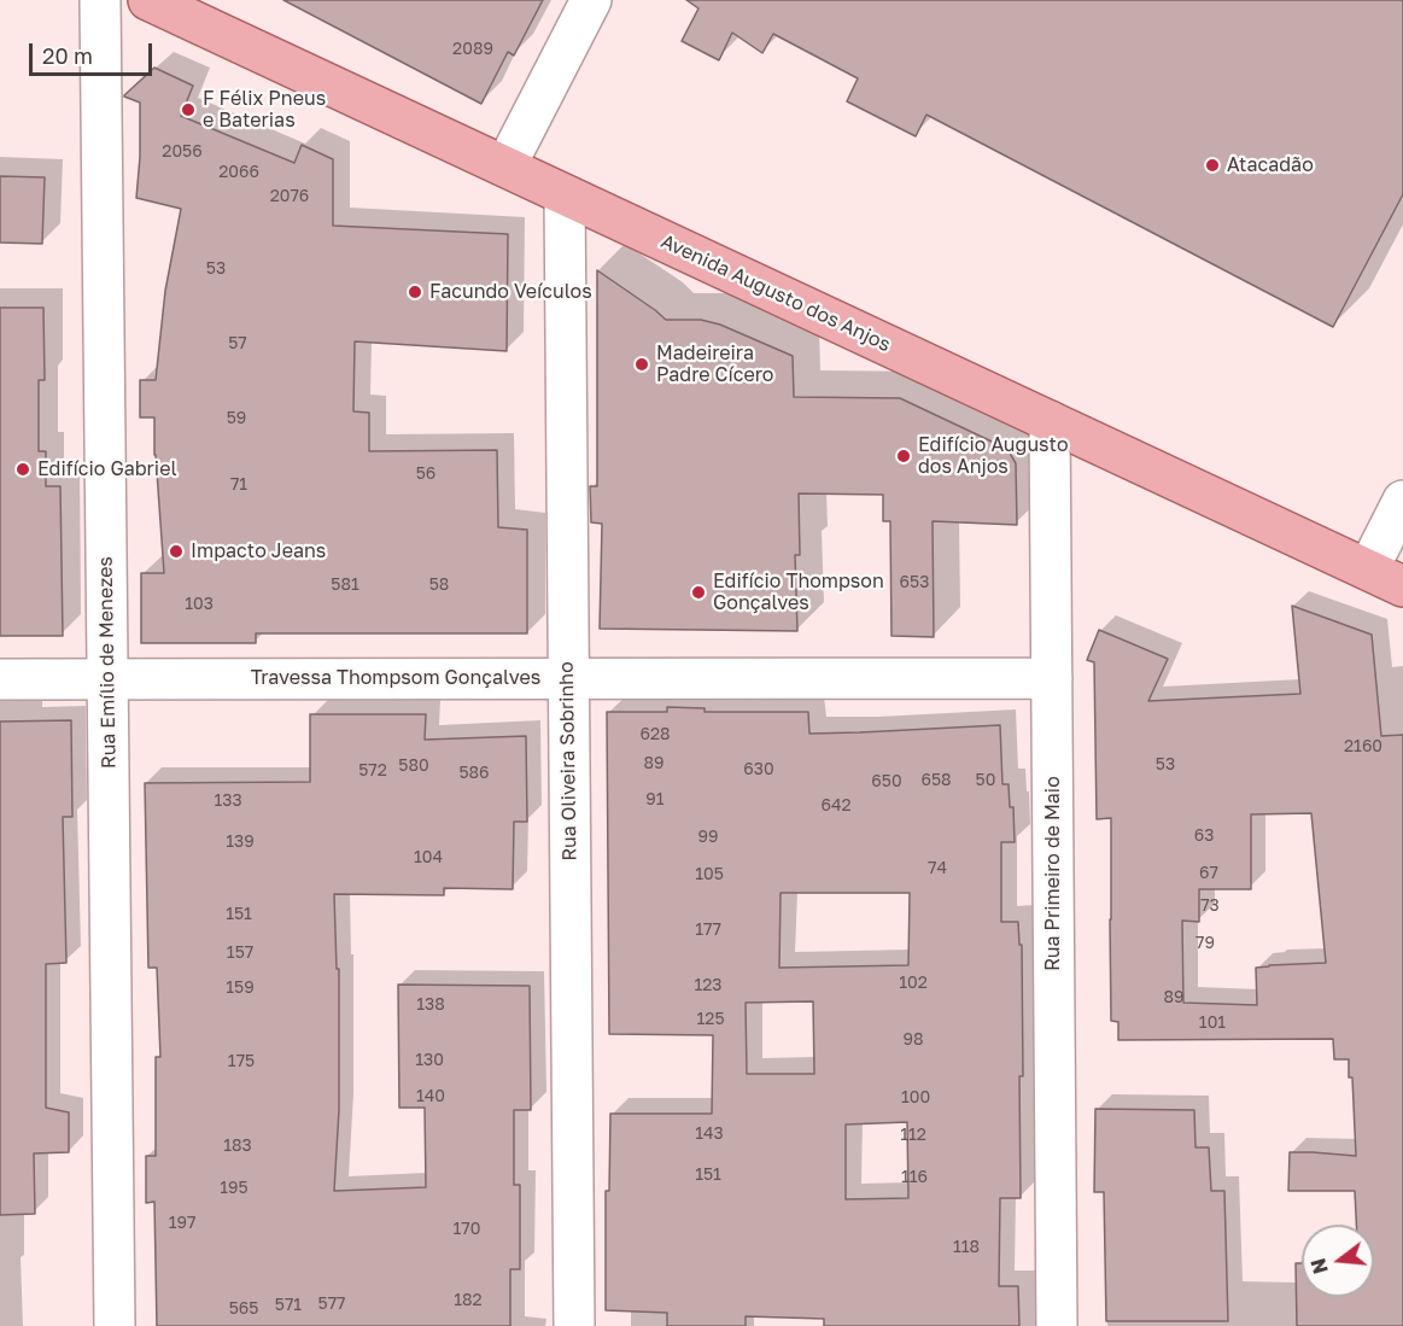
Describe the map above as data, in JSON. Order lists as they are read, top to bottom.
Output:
{
  "streets": {
    "main road": ["Avenida Augusto dos Anjos"],
    "street": [
      "Rua Emílio de Menezes",
      "Travessa Thompsom Gonçalves",
      "Rua Oliveira Sobrinho",
      "Rua Primeiro de Maio"
    ]
  },
  "crossings": [
    ["Avenida Augusto dos Anjos", "Rua Oliveira Sobrinho"],
    ["Avenida Augusto dos Anjos", "Rua Primeiro de Maio"],
    ["Rua Emílio de Menezes", "Travessa Thompsom Gonçalves"],
    ["Travessa Thompsom Gonçalves", "Rua Oliveira Sobrinho"],
    ["Travessa Thompsom Gonçalves", "Rua Primeiro de Maio"]
  ],
  "places": [
    "F Félix Pneus e Baterias",
    "Atacadão",
    "Facundo Veículos",
    "Madeireira Padre Cícero",
    "Edifício Augusto dos Anjos",
    "Edifício Gabriel",
    "Impacto Jeans",
    "Edifício Thompson Gonçalves"
  ],
  "house_numbers": [
    "2089",
    "2056",
    "2066",
    "2076",
    "53",
    "57",
    "59",
    "56",
    "71",
    "653",
    "581",
    "58",
    "103",
    "628",
    "2160",
    "89",
    "53",
    "580",
    "630",
    "572",
    "586",
    "658",
    "50",
    "650",
    "91",
    "133",
    "642",
    "63",
    "99",
    "139",
    "104",
    "74",
    "67",
    "105",
    "73",
    "151",
    "177",
    "79",
    "157",
    "102",
    "123",
    "159",
    "89",
    "138",
    "125",
    "101",
    "98",
    "130",
    "175",
    "140",
    "100",
    "143",
    "112",
    "183",
    "151",
    "116",
    "195",
    "197",
    "170",
    "118",
    "182",
    "577",
    "571",
    "565"
  ],
  "scale_bar": "20 m",
  "north": "left"
}
